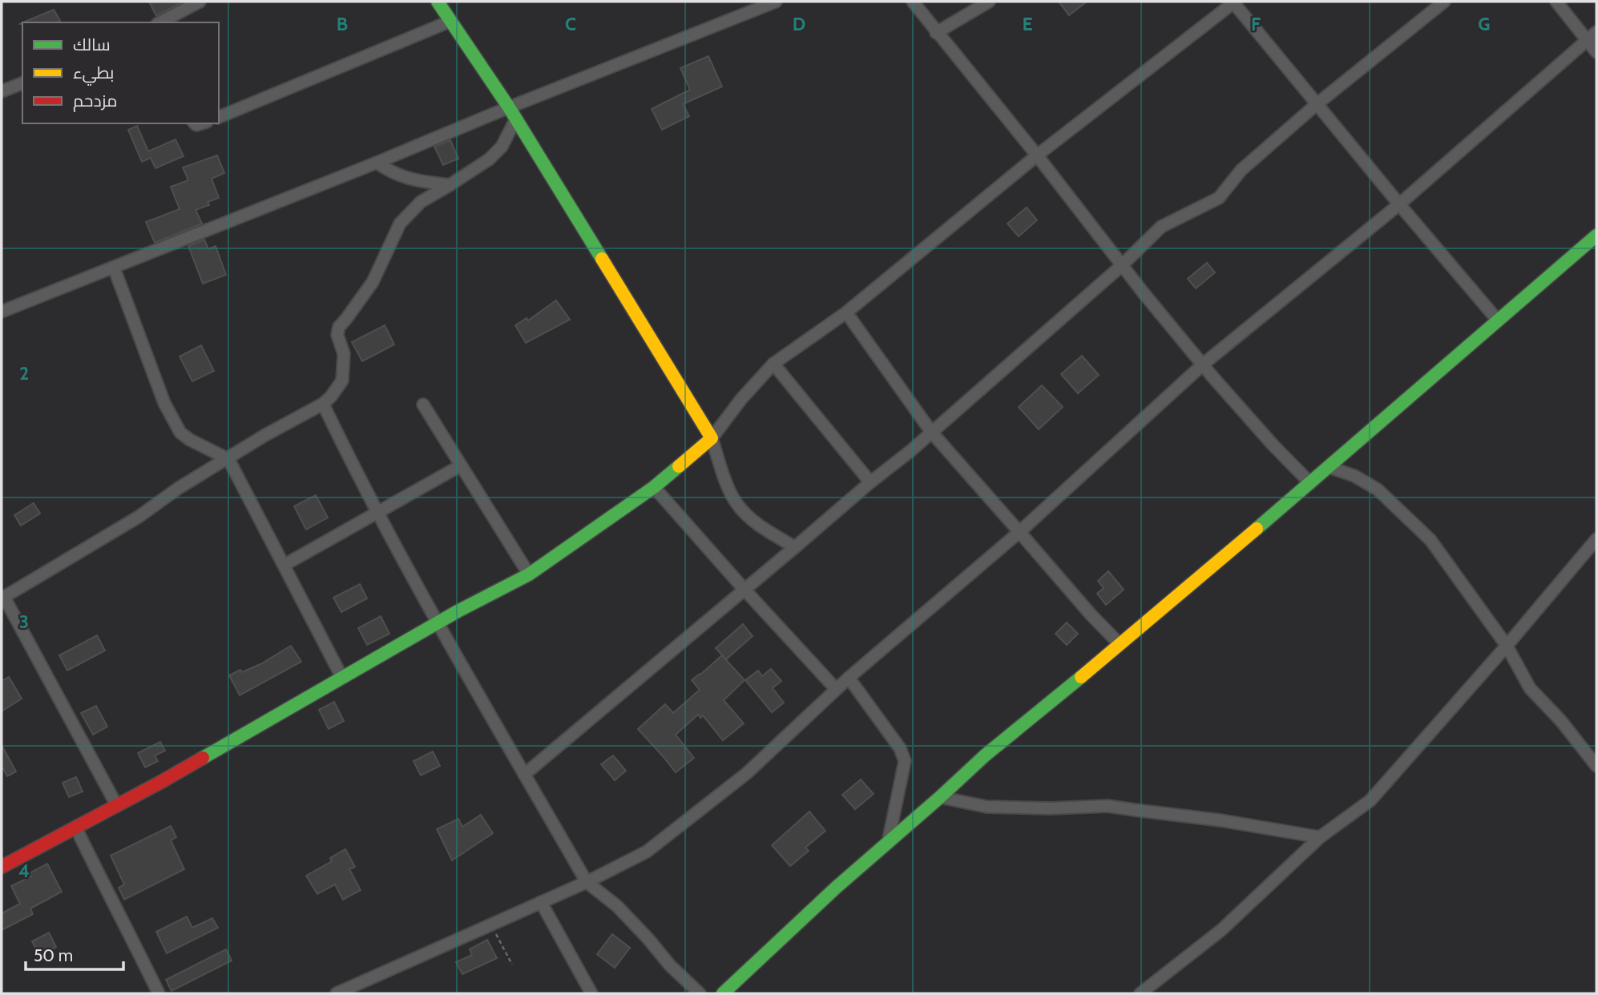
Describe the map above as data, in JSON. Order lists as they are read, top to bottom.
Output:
{
  "legend": ["سالك", "بطيء", "مزدحم"],
  "scale_bar": "50 m",
  "grid": {
    "columns": [
      "B",
      "C",
      "D",
      "E",
      "F",
      "G"
    ],
    "rows": ["2", "3", "4"]
  }
}
